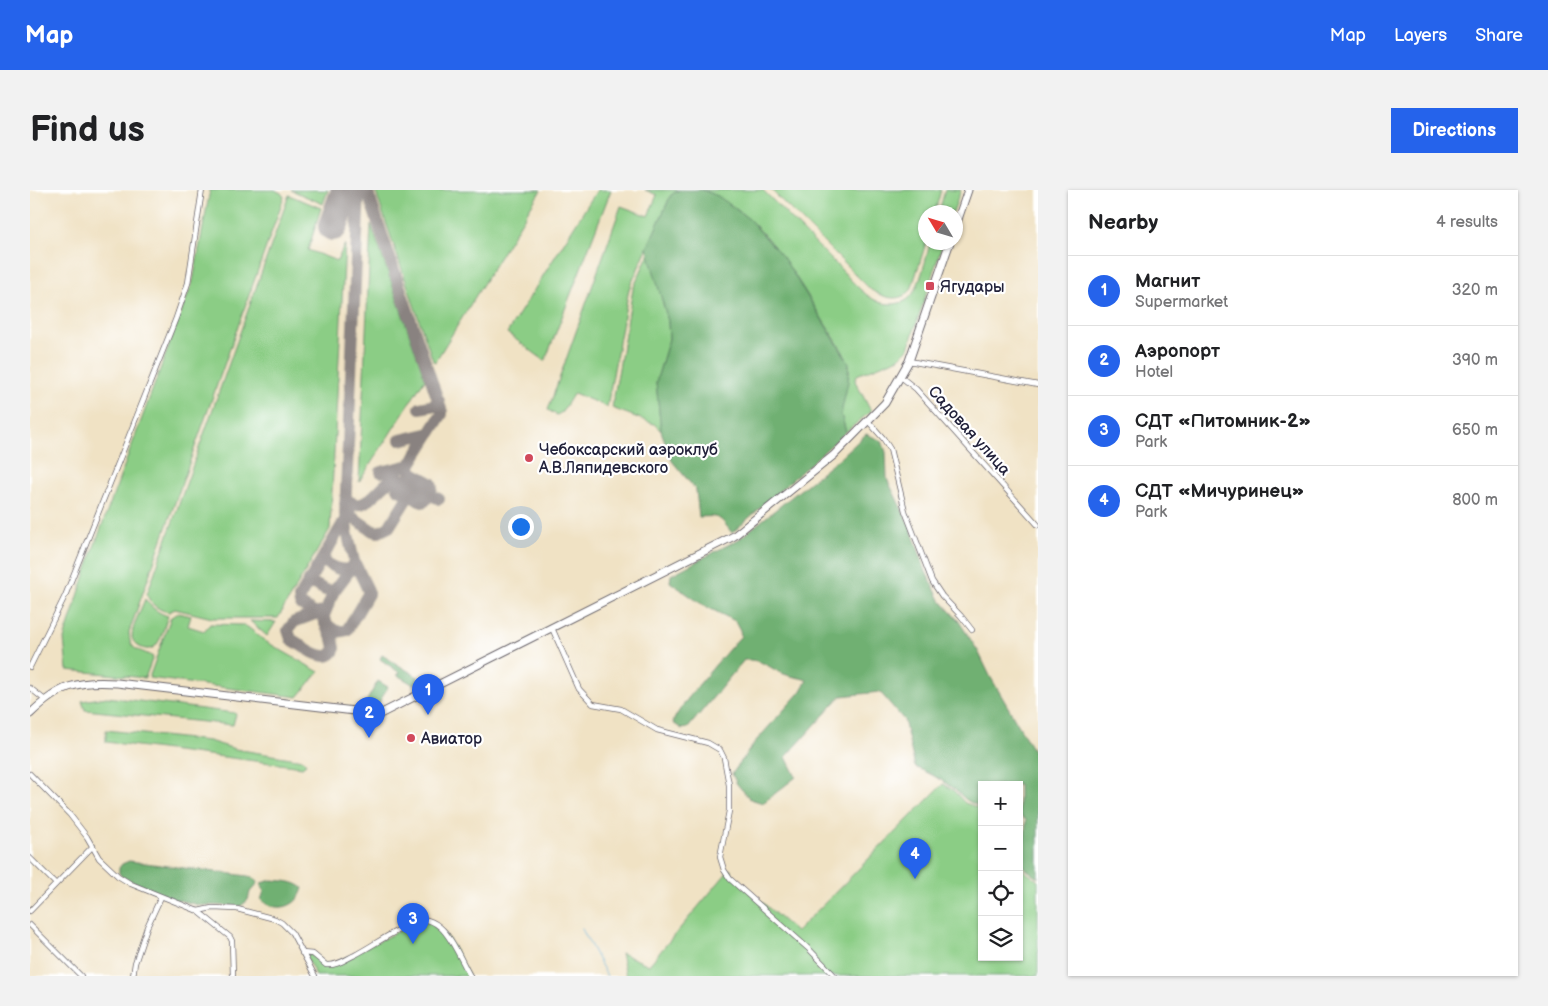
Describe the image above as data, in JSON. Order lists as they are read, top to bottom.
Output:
{
  "streets": {
    "street": ["Садовая улица"]
  },
  "places": {
    "transit": ["Ягудары"],
    "other": ["Чебоксарский аэроклуб А.В.Ляпидевского", "Авиатор"]
  },
  "north": "top left",
  "page": {
    "header": "Map",
    "nav": ["Map", "Layers", "Share"],
    "buttons": "Directions",
    "title": "Find us",
    "heading": ["Nearby", "4 results"],
    "list": [
      {
        "mark": "1",
        "name": "Магнит",
        "note": "Supermarket",
        "value": "320 m"
      },
      {
        "mark": "2",
        "name": "Аэропорт",
        "note": "Hotel",
        "value": "390 m"
      },
      {
        "mark": "3",
        "name": "СДТ «Питомник-2»",
        "note": "Park",
        "value": "650 m"
      },
      {
        "mark": "4",
        "name": "СДТ «Мичуринец»",
        "note": "Park",
        "value": "800 m"
      }
    ],
    "pins": [
      "1",
      "2",
      "4",
      "3"
    ],
    "map_buttons": ["+", "−"]
  }
}
